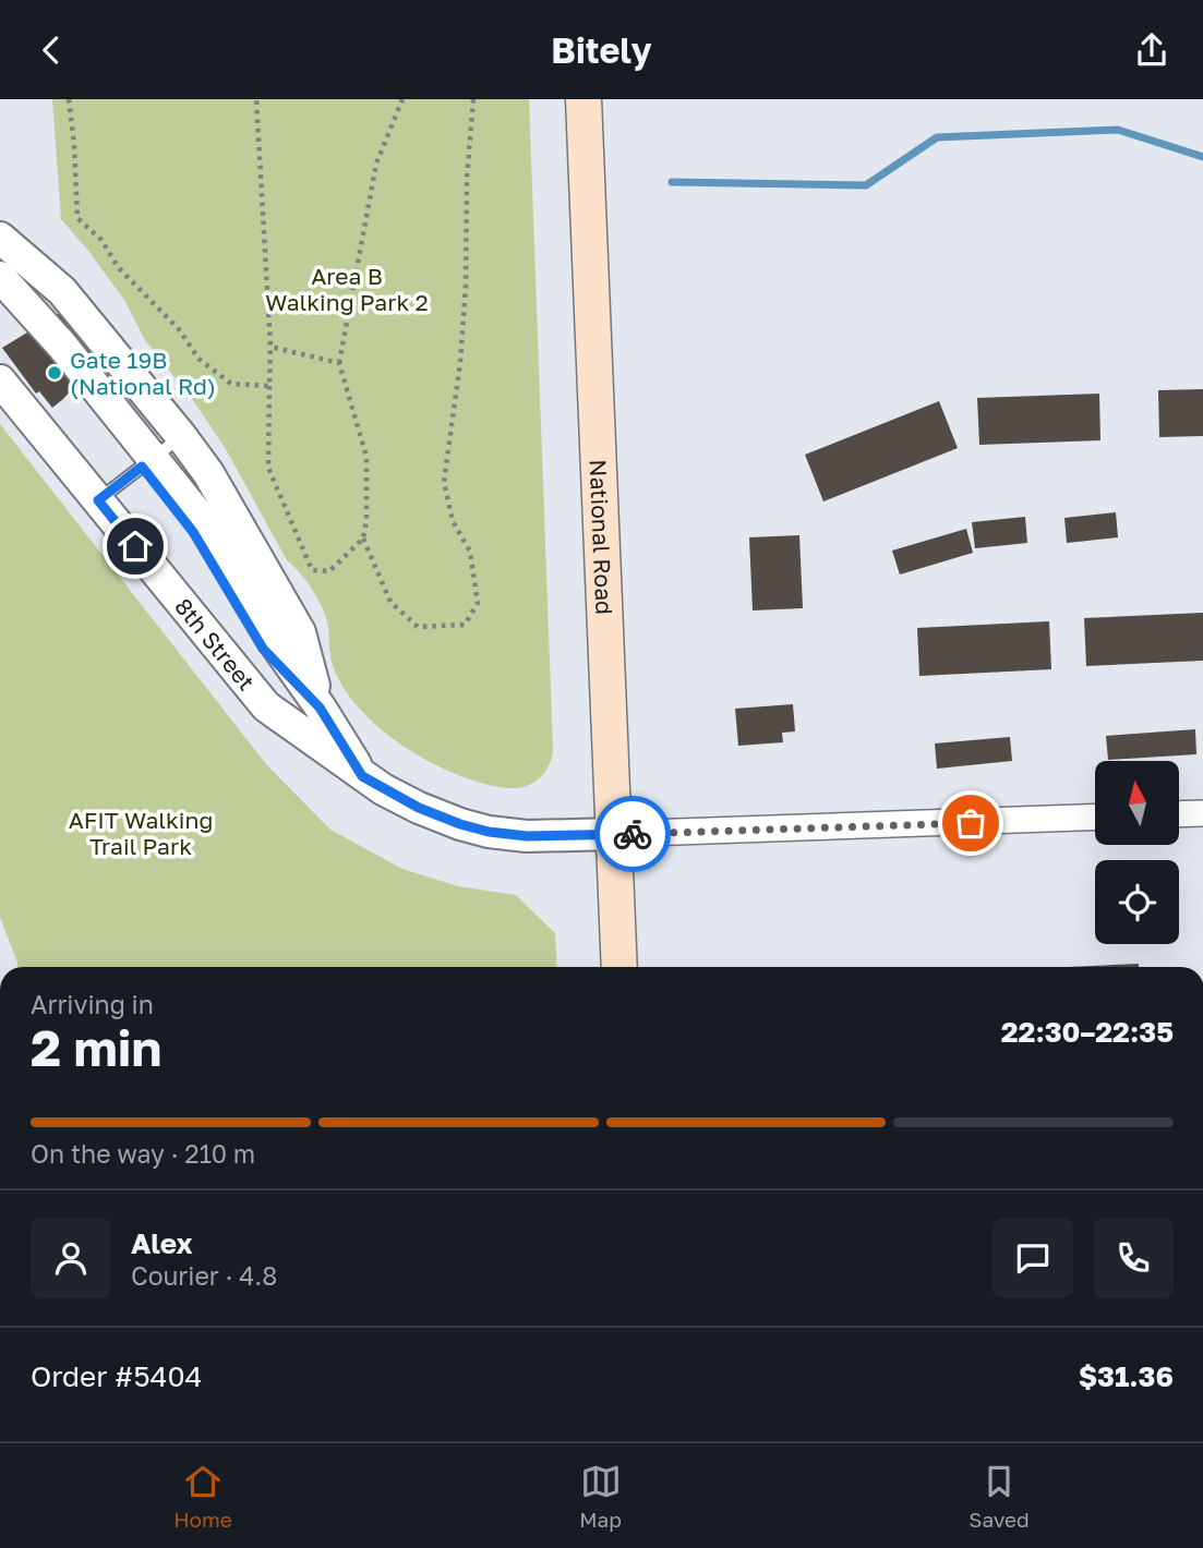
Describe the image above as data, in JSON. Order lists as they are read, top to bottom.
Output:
{
  "streets": {
    "main road": ["National Road"],
    "street": ["8th Street"]
  },
  "crossings": [
    ["National Road", "8th Street"]
  ],
  "parks": ["Area B Walking Park 2", "AFIT Walking Trail Park"],
  "places": ["Gate 19B (National Rd)"],
  "north": "top",
  "page": {
    "header": "Bitely",
    "heading": ["2 min", "Arriving in", "22:30–22:35"],
    "panel": [
      "Alex",
      "Courier · 4.8",
      "Order #5404",
      "$31.36"
    ],
    "bar": "On the way · 210 m",
    "tabs": ["Home", "Map", "Saved"]
  }
}
